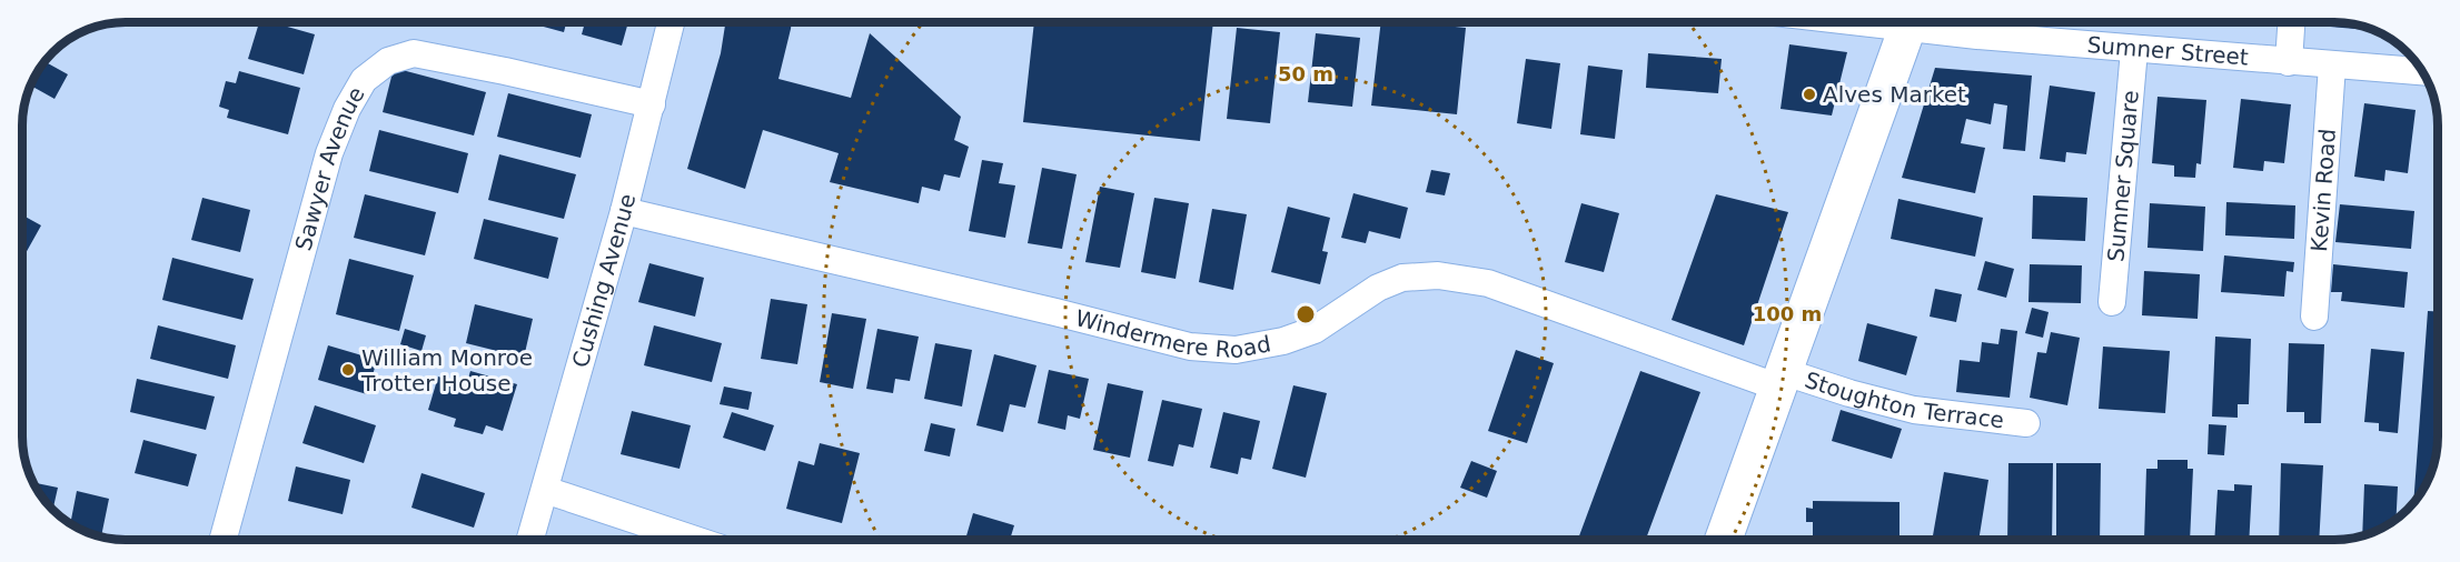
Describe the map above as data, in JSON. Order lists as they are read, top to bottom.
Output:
{
  "streets": {
    "street": [
      "Sumner Street",
      "Sawyer Avenue",
      "Sumner Square",
      "Kevin Road",
      "Cushing Avenue",
      "Windermere Road",
      "Stoughton Terrace"
    ]
  },
  "crossings": [
    ["Sumner Street", "Sumner Square"],
    ["Sumner Street", "Kevin Road"],
    ["Sawyer Avenue", "Cushing Avenue"],
    ["Cushing Avenue", "Windermere Road"],
    ["Windermere Road", "Stoughton Terrace"]
  ],
  "places": ["Alves Market", "William Monroe Trotter House"],
  "rings": ["50 m", "100 m"]
}
